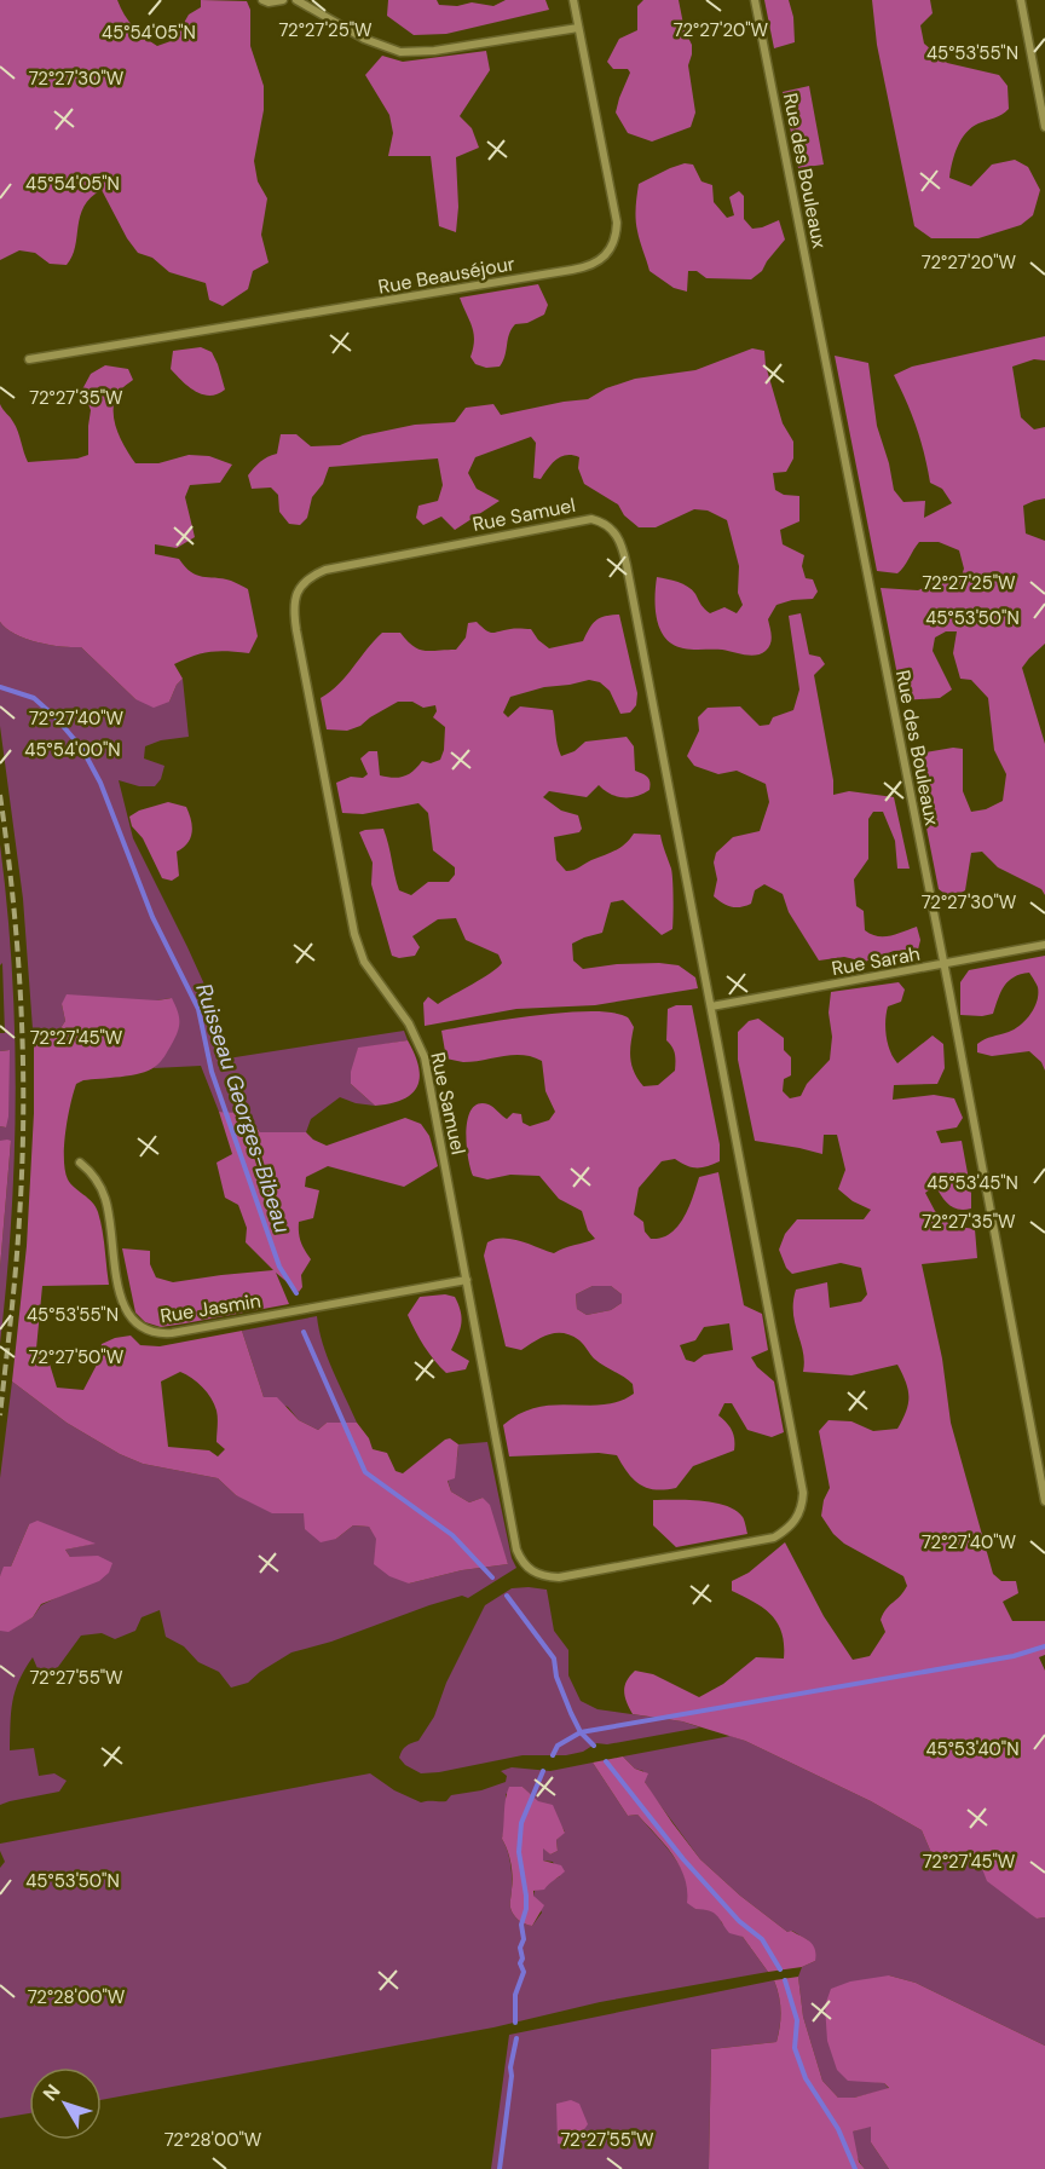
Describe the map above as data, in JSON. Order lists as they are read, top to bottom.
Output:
{
  "streets": {
    "street": [
      "Rue des Bouleaux",
      "Rue Beauséjour",
      "Rue Samuel",
      "Rue Sarah",
      "Rue Jasmin"
    ]
  },
  "crossings": [
    ["Rue des Bouleaux", "Rue Sarah"],
    ["Rue Samuel", "Rue Sarah"],
    ["Rue Samuel", "Rue Jasmin"]
  ],
  "water": ["Ruisseau Georges-Bibeau"],
  "north": "top left",
  "coordinates": [
    "72°27'25\"W",
    "72°27'20\"W",
    "45°54'05\"N",
    "45°53'55\"N",
    "72°27'30\"W",
    "72°27'35\"W",
    "45°53'50\"N",
    "72°27'40\"W",
    "45°54'00\"N",
    "72°27'45\"W",
    "45°53'45\"N",
    "72°27'50\"W",
    "72°27'55\"W",
    "45°53'40\"N",
    "72°28'00\"W"
  ]
}
